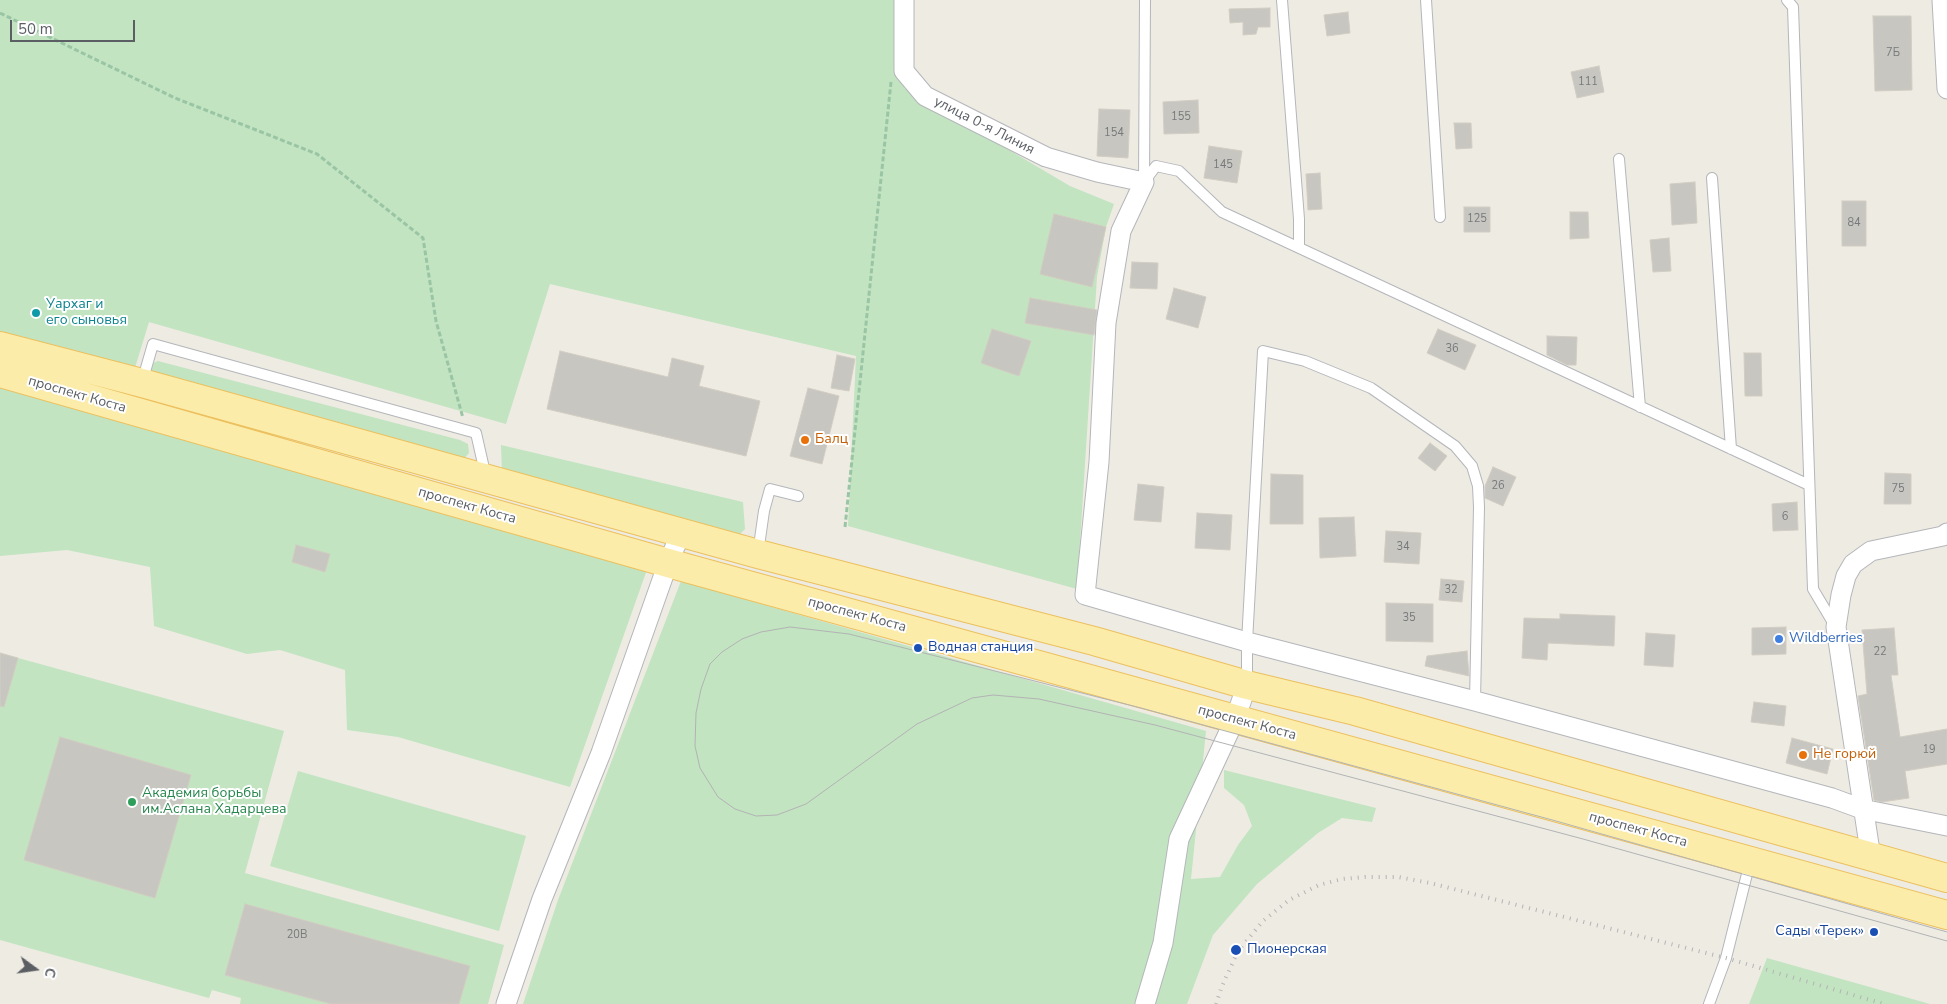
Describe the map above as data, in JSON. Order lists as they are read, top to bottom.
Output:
{
  "streets": {
    "main road": ["проспект Коста"],
    "street": ["улица 0-я Линия"]
  },
  "places": [
    "Уархаг и его сыновья",
    "Балц",
    "Wildberries",
    "Водная станция",
    "Не горюй",
    "Академия борьбы им.Аслана Хадарцева",
    "Сады «Терек»",
    "Пионерская"
  ],
  "house_numbers": [
    "7Б",
    "111",
    "155",
    "154",
    "145",
    "125",
    "84",
    "36",
    "26",
    "75",
    "6",
    "34",
    "32",
    "35",
    "22",
    "19",
    "20В"
  ],
  "scale_bar": "50 m",
  "north": "right"
}
